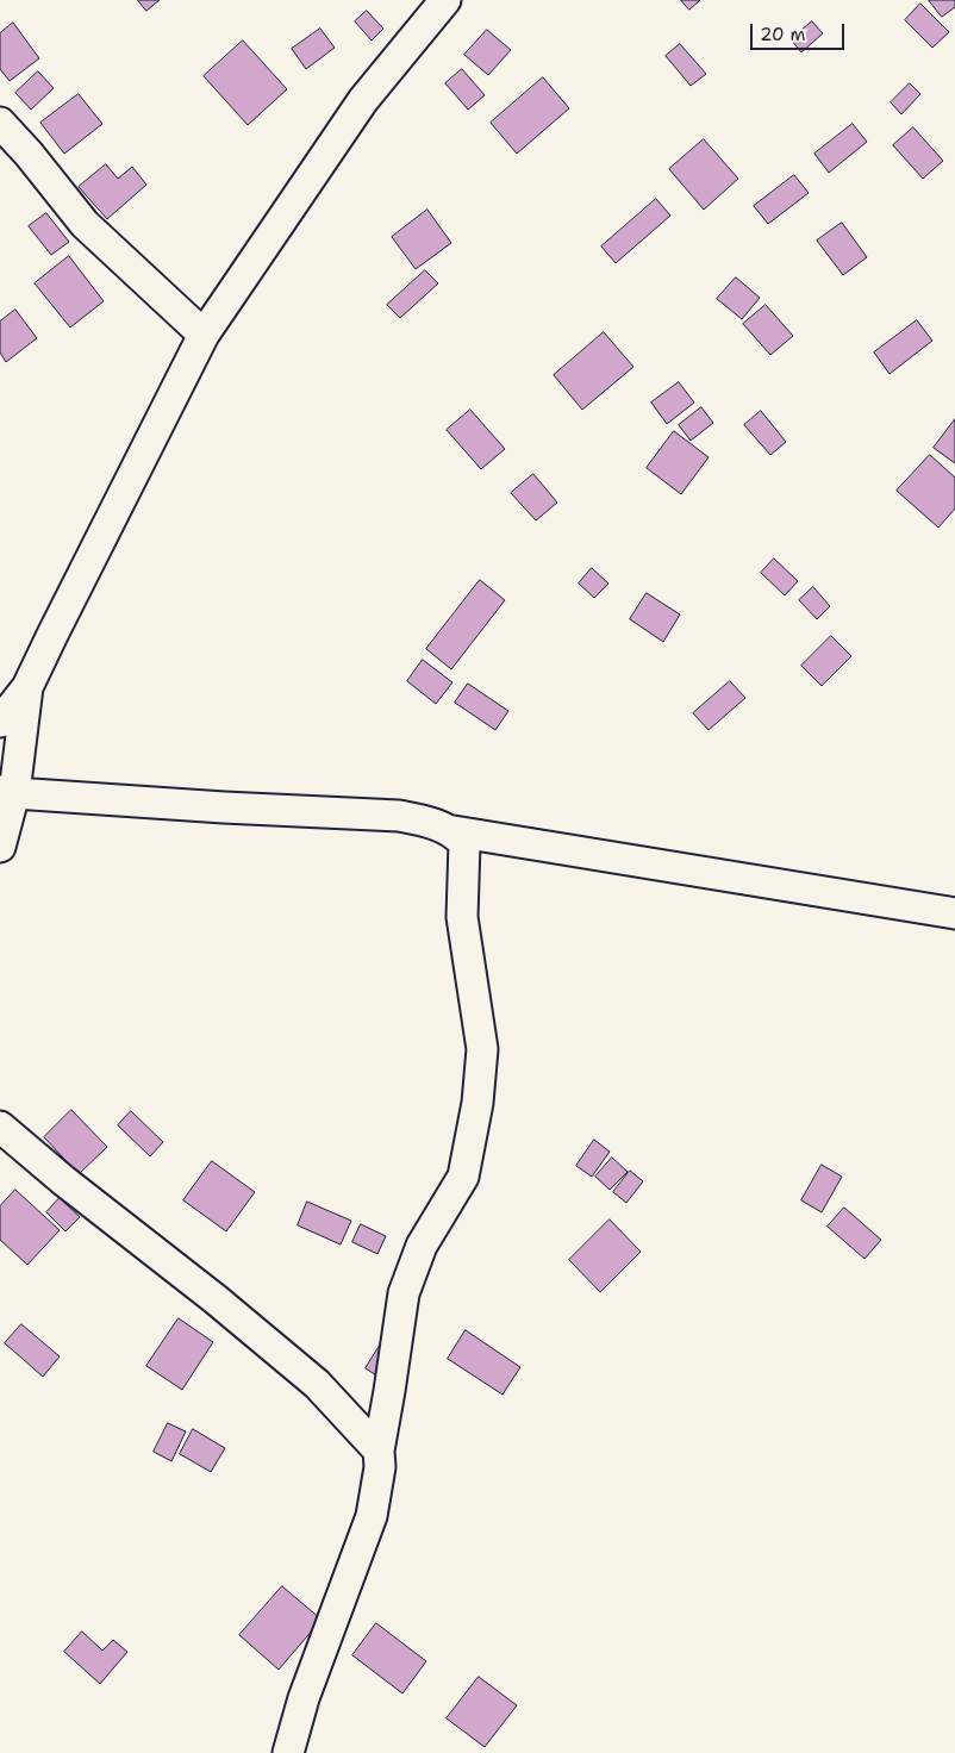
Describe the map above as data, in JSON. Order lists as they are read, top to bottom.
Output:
{
  "scale_bar": "20 m"
}
